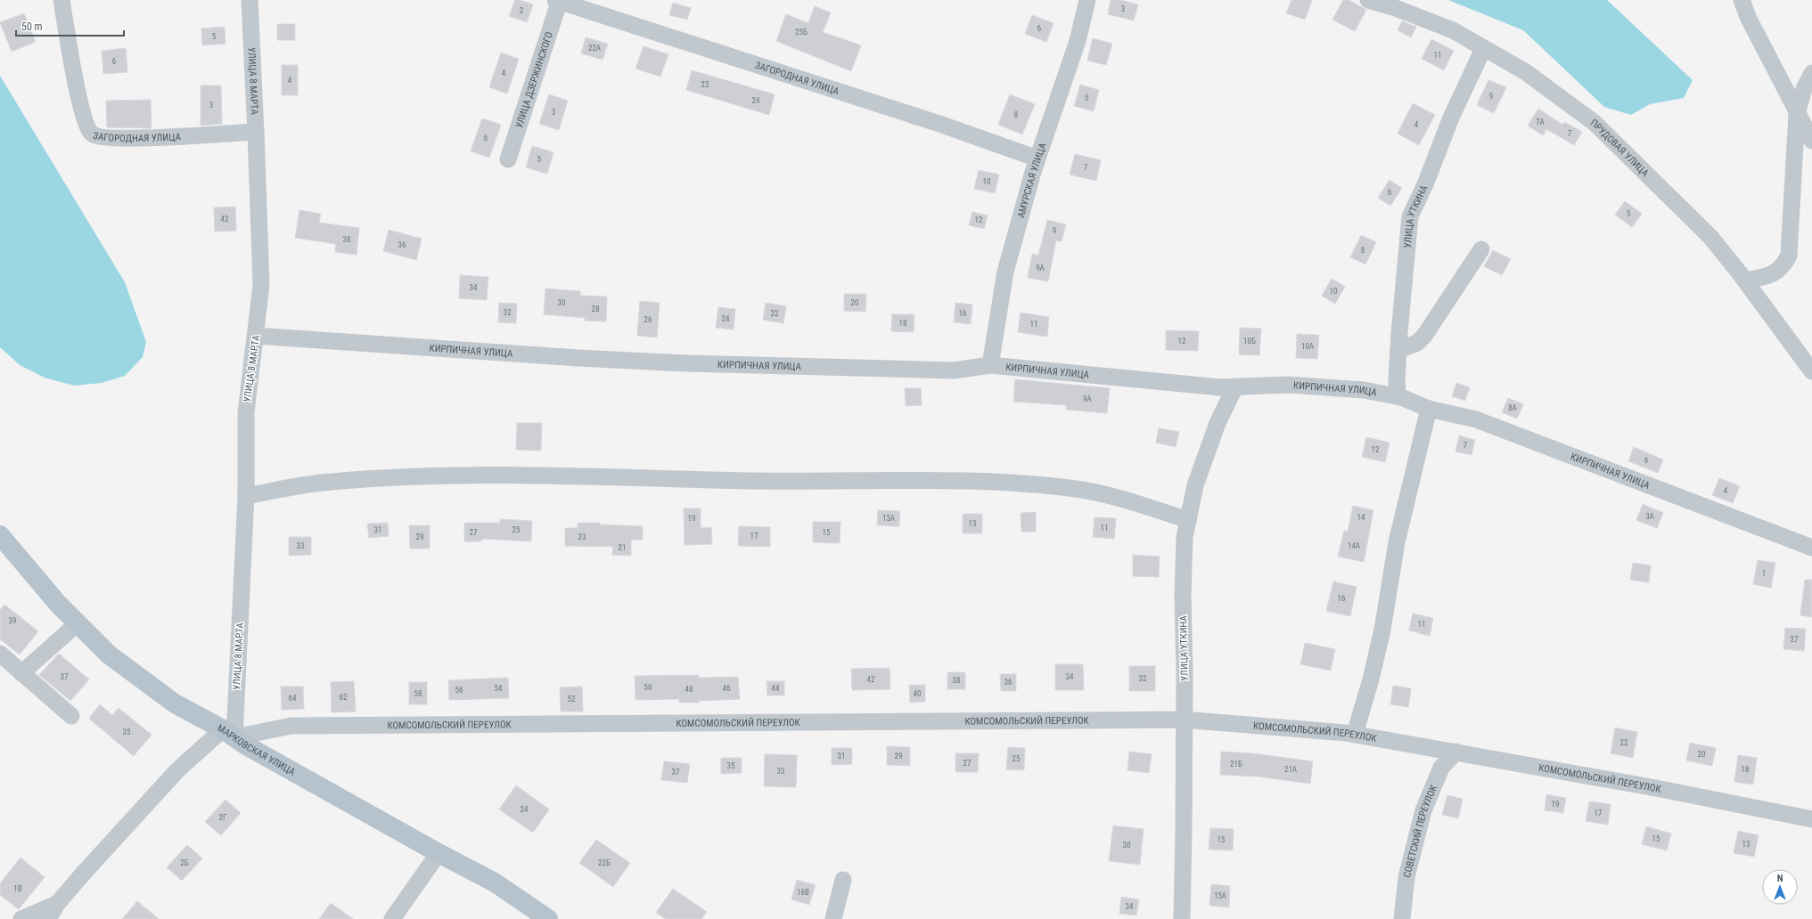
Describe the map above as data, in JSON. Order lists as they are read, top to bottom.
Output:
{
  "streets": {
    "main road": ["МАРКОВСКАЯ УЛИЦА"],
    "street": [
      "ЗАГОРОДНАЯ УЛИЦА",
      "УЛИЦА ДЗЕРЖИНСКОГО",
      "УЛИЦА 8 МАРТА",
      "ПРУДОВАЯ УЛИЦА",
      "АМУРСКАЯ УЛИЦА",
      "УЛИЦА УТКИНА",
      "КИРПИЧНАЯ УЛИЦА",
      "КОМСОМОЛЬСКИЙ ПЕРЕУЛОК",
      "СОВЕТСКИЙ ПЕРЕУЛОК"
    ]
  },
  "crossings": [
    ["ЗАГОРОДНАЯ УЛИЦА", "УЛИЦА ДЗЕРЖИНСКОГО"],
    ["ЗАГОРОДНАЯ УЛИЦА", "УЛИЦА 8 МАРТА"],
    ["ЗАГОРОДНАЯ УЛИЦА", "АМУРСКАЯ УЛИЦА"],
    ["УЛИЦА 8 МАРТА", "КИРПИЧНАЯ УЛИЦА"],
    ["УЛИЦА 8 МАРТА", "КОМСОМОЛЬСКИЙ ПЕРЕУЛОК"],
    ["УЛИЦА 8 МАРТА", "МАРКОВСКАЯ УЛИЦА"],
    ["ПРУДОВАЯ УЛИЦА", "УЛИЦА УТКИНА"],
    ["АМУРСКАЯ УЛИЦА", "КИРПИЧНАЯ УЛИЦА"],
    ["УЛИЦА УТКИНА", "КИРПИЧНАЯ УЛИЦА"],
    ["УЛИЦА УТКИНА", "КОМСОМОЛЬСКИЙ ПЕРЕУЛОК"],
    ["КОМСОМОЛЬСКИЙ ПЕРЕУЛОК", "МАРКОВСКАЯ УЛИЦА"],
    ["КОМСОМОЛЬСКИЙ ПЕРЕУЛОК", "СОВЕТСКИЙ ПЕРЕУЛОК"]
  ],
  "house_numbers": [
    "3",
    "2",
    "6",
    "25Б",
    "5",
    "22А",
    "11",
    "6",
    "4",
    "4",
    "22",
    "9",
    "5",
    "24",
    "3",
    "3",
    "8",
    "7А",
    "4",
    "7",
    "6",
    "5",
    "7",
    "10",
    "6",
    "5",
    "42",
    "12",
    "9",
    "38",
    "36",
    "8",
    "9А",
    "34",
    "10",
    "30",
    "20",
    "28",
    "32",
    "22",
    "16",
    "24",
    "26",
    "18",
    "11",
    "12",
    "10Б",
    "10А",
    "9А",
    "8А",
    "7",
    "12",
    "6",
    "4",
    "3А",
    "14",
    "19",
    "13А",
    "13",
    "11",
    "31",
    "25",
    "27",
    "15",
    "17",
    "29",
    "23",
    "33",
    "14А",
    "21",
    "1",
    "16",
    "39",
    "11",
    "27",
    "37",
    "34",
    "32",
    "42",
    "38",
    "36",
    "50",
    "54",
    "46",
    "44",
    "48",
    "56",
    "58",
    "40",
    "62",
    "64",
    "52",
    "35",
    "22",
    "20",
    "31",
    "29",
    "25",
    "27",
    "21Б",
    "35",
    "21А",
    "18",
    "33",
    "37",
    "19",
    "24",
    "17",
    "2Г",
    "15",
    "15",
    "13",
    "30",
    "2Б",
    "22Б",
    "1В",
    "16В",
    "15А",
    "34"
  ],
  "scale_bar": "50 m",
  "north": "top"
}
